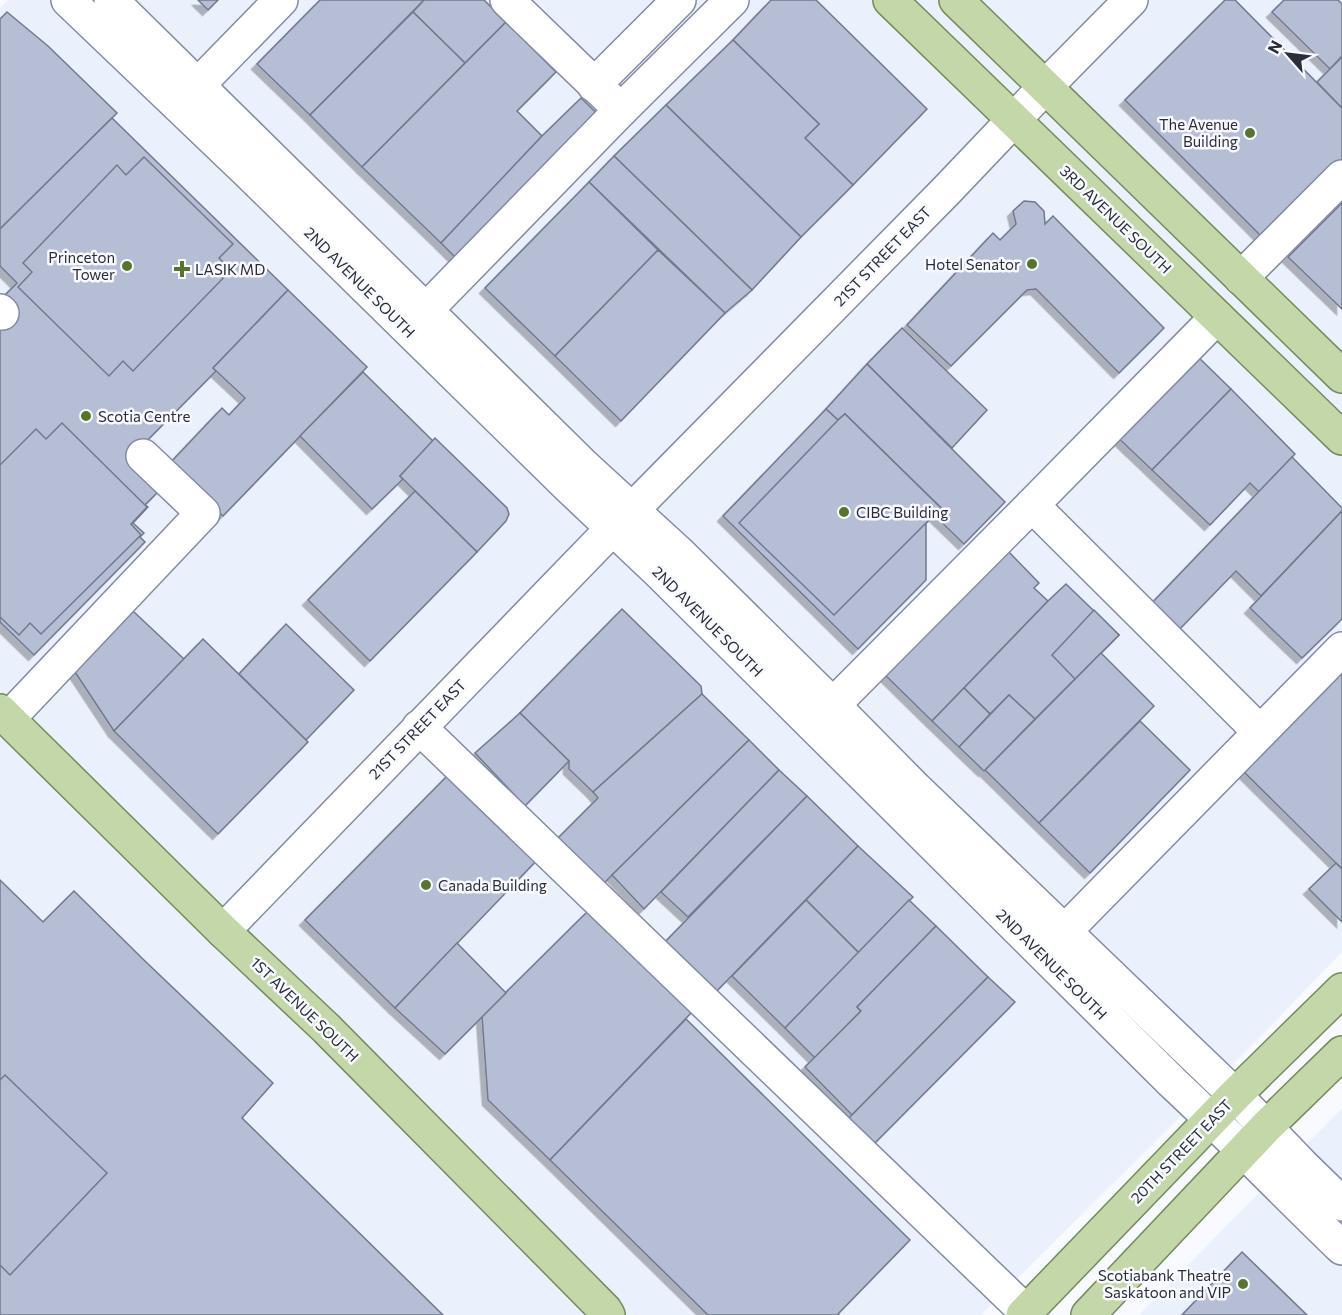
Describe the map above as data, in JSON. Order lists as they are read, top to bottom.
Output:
{
  "streets": {
    "main road": ["3RD AVENUE SOUTH", "1ST AVENUE SOUTH", "20TH STREET EAST"],
    "street": ["21ST STREET EAST", "2ND AVENUE SOUTH"]
  },
  "crossings": [
    ["3RD AVENUE SOUTH", "21ST STREET EAST"],
    ["21ST STREET EAST", "2ND AVENUE SOUTH"],
    ["21ST STREET EAST", "1ST AVENUE SOUTH"],
    ["2ND AVENUE SOUTH", "20TH STREET EAST"]
  ],
  "places": {
    "other": [
      "The Avenue Building",
      "Hotel Senator",
      "Princeton Tower",
      "Scotia Centre",
      "CIBC Building",
      "Canada Building",
      "Scotiabank Theatre Saskatoon and VIP"
    ],
    "health": ["LASIK MD"]
  },
  "north": "top left"
}
